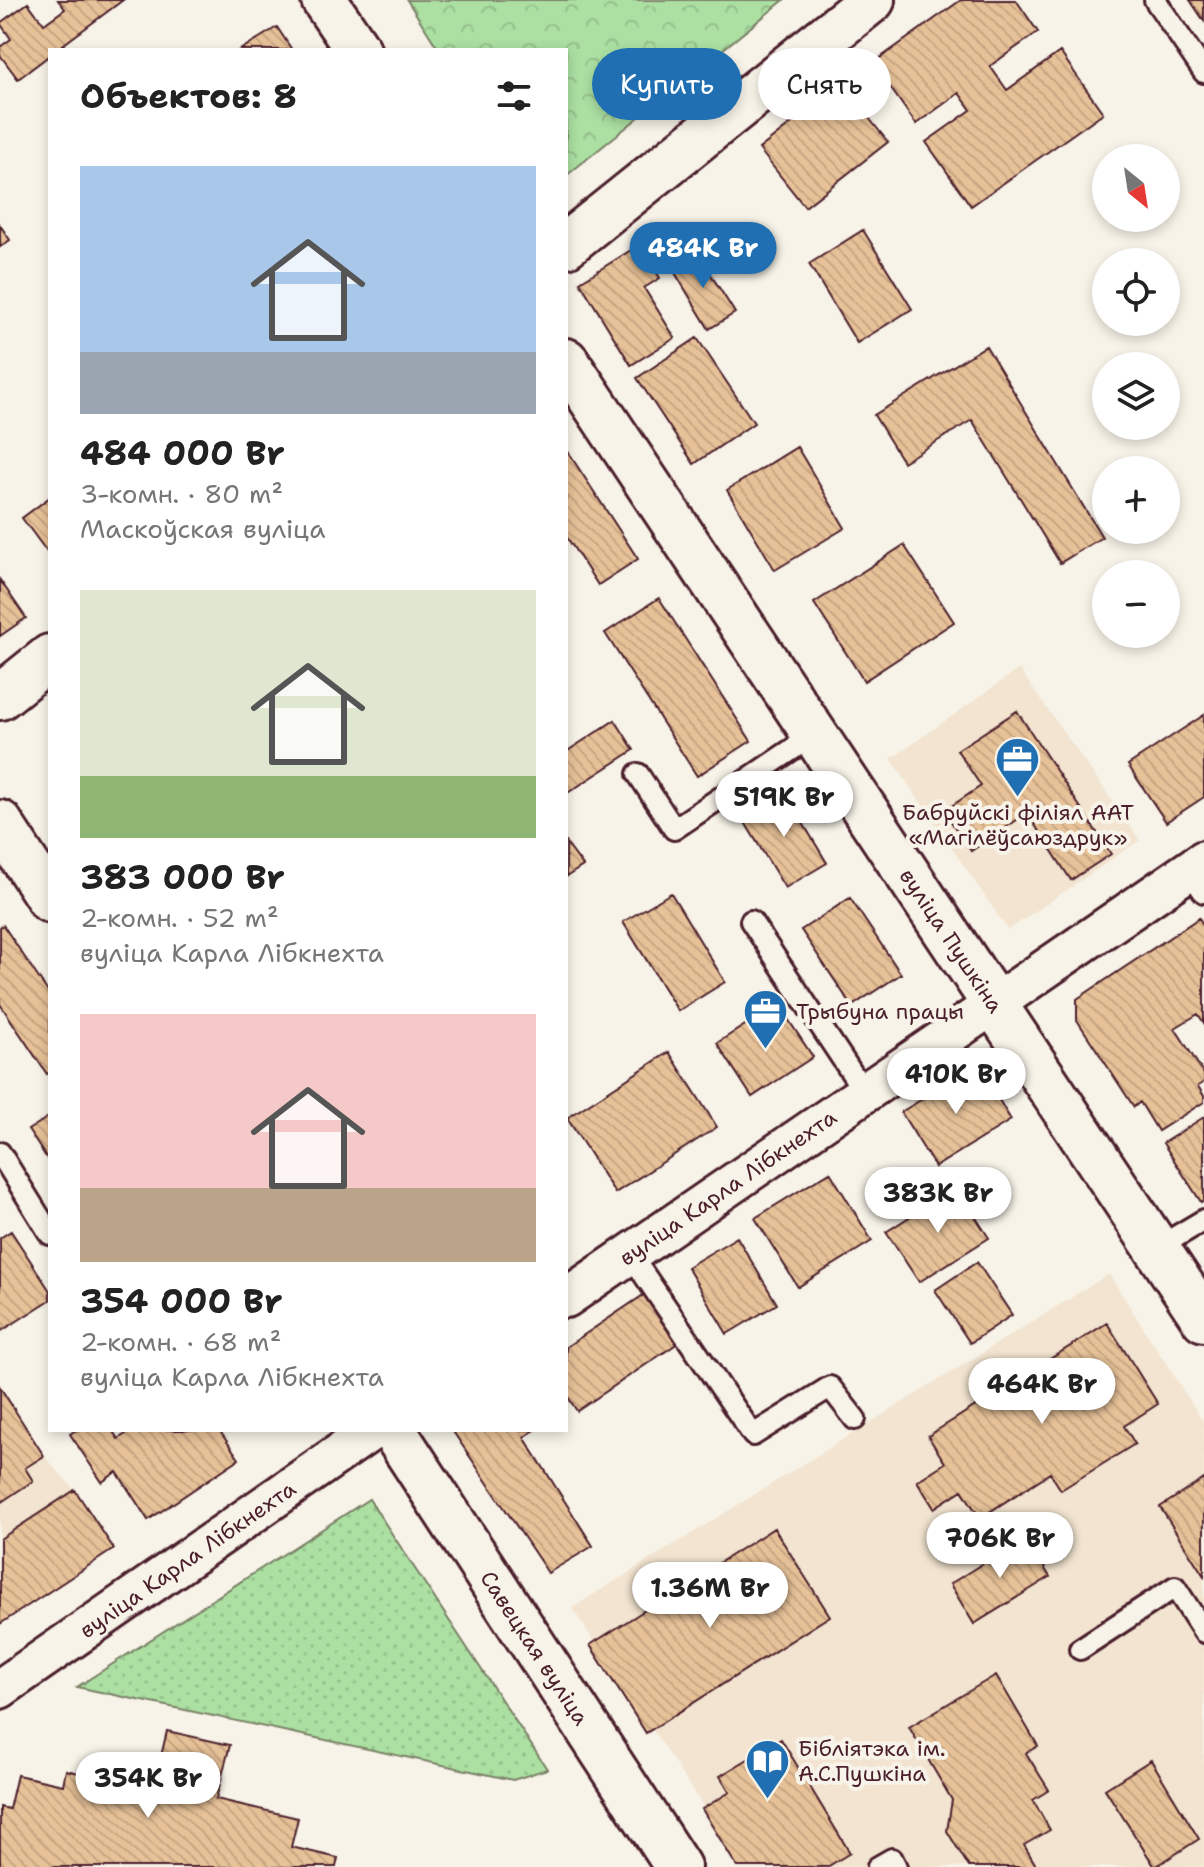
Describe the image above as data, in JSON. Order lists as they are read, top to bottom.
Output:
{
  "streets": {
    "main road": ["вуліца Пушкіна", "Савецкая вуліца"],
    "street": ["вуліца Карла Лібкнехта"]
  },
  "crossings": [
    ["вуліца Пушкіна", "вуліца Карла Лібкнехта"]
  ],
  "places": {
    "office": ["Бабруйскі філіял ААТ «Магілёўсаюздрук»", "Трыбуна працы"],
    "library": ["Бібліятэка ім. А.С.Пушкіна"]
  },
  "north": "bottom right",
  "page": {
    "chip": ["Купить", "Снять"],
    "heading": "Объектов: 8",
    "map_buttons": ["+", "−"],
    "list": [
      {
        "name": "484 000 Br",
        "note": "3-комн. · 80 m² · Маскоўская вуліца"
      },
      {
        "name": "383 000 Br",
        "note": "2-комн. · 52 m² · вуліца Карла Лібкнехта"
      },
      {
        "name": "354 000 Br",
        "note": "2-комн. · 68 m² · вуліца Карла Лібкнехта"
      }
    ],
    "price": [
      "484K Br",
      "519K Br",
      "410K Br",
      "383K Br",
      "464K Br",
      "706K Br",
      "1.36M Br",
      "354K Br"
    ]
  }
}
